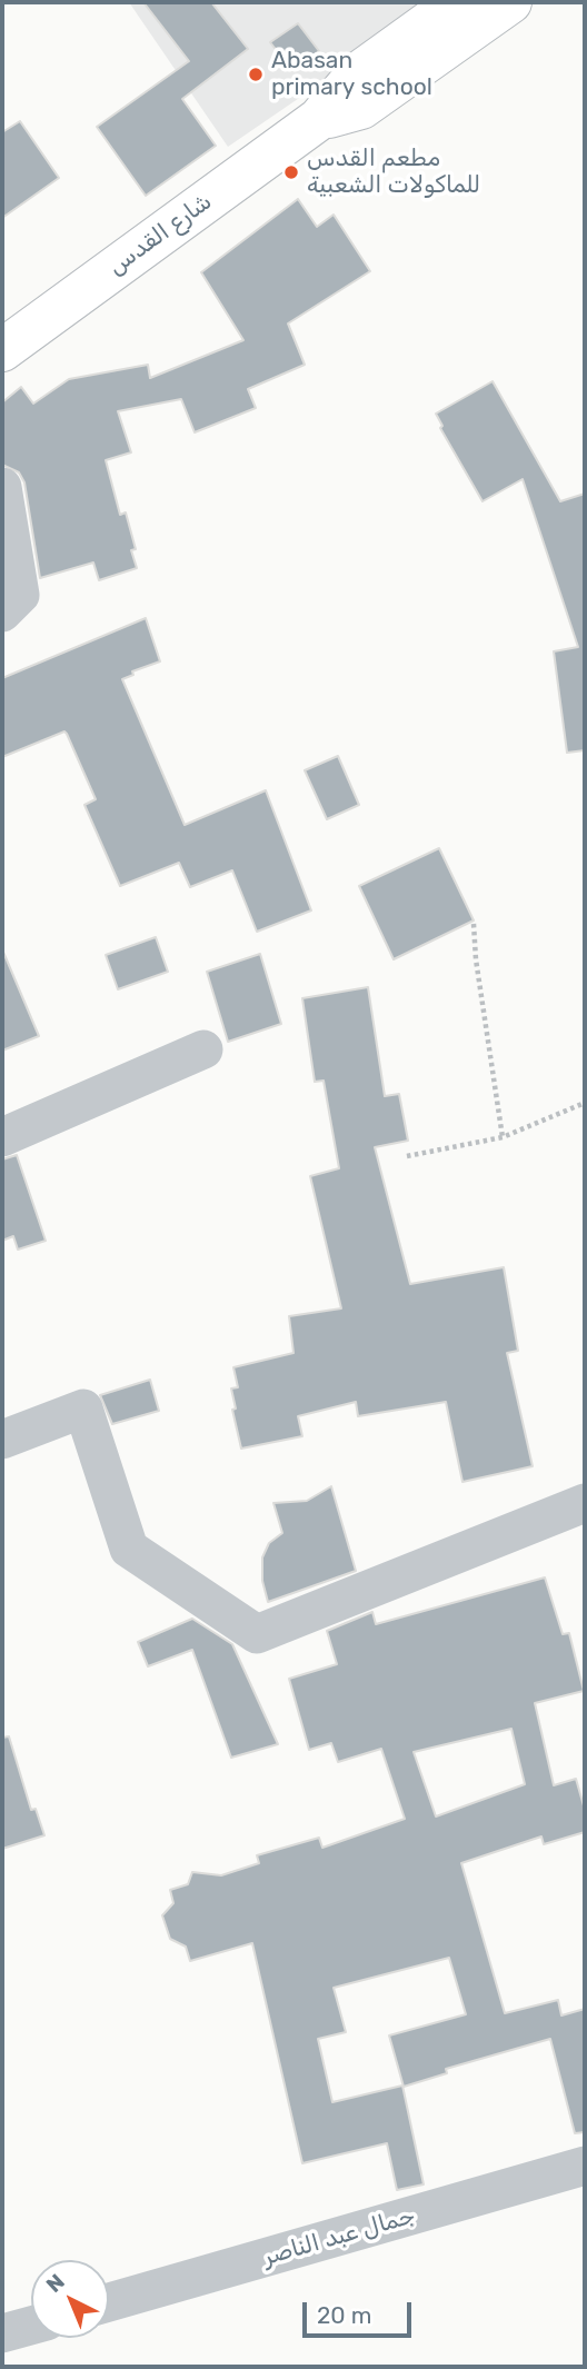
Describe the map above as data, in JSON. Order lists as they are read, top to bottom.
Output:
{
  "streets": {
    "main road": ["شارع القدس"],
    "street": ["جمال عبد الناصر"]
  },
  "places": ["Abasan primary school", "مطعم القدس للماكولات الشعبية"],
  "scale_bar": "20 m",
  "north": "top left"
}
